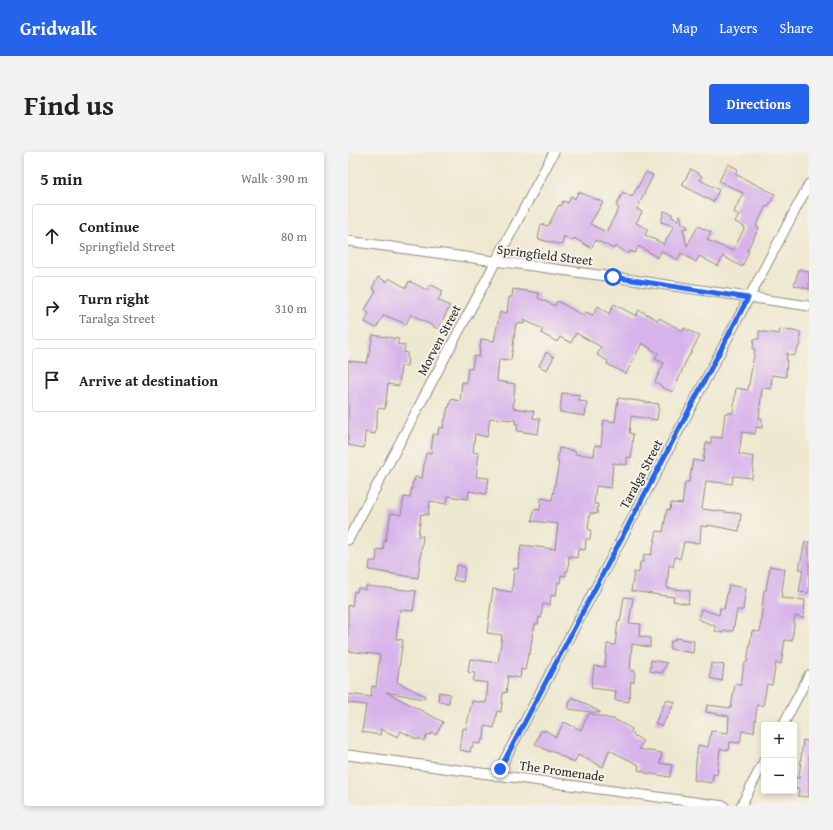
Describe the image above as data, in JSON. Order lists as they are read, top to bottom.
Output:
{
  "streets": {
    "street": [
      "Springfield Street",
      "Morven Street",
      "Taralga Street",
      "The Promenade"
    ]
  },
  "crossings": [
    ["Springfield Street", "Morven Street"],
    ["Springfield Street", "Taralga Street"],
    ["Taralga Street", "The Promenade"]
  ],
  "page": {
    "header": "Gridwalk",
    "nav": ["Map", "Layers", "Share"],
    "title": "Find us",
    "buttons": "Directions",
    "heading": ["5 min", "Walk · 390 m"],
    "list": [
      ["Continue", "Springfield Street", "80 m"],
      ["Turn right", "Taralga Street", "310 m"],
      "Arrive at destination"
    ],
    "map_buttons": ["+", "−"]
  }
}
